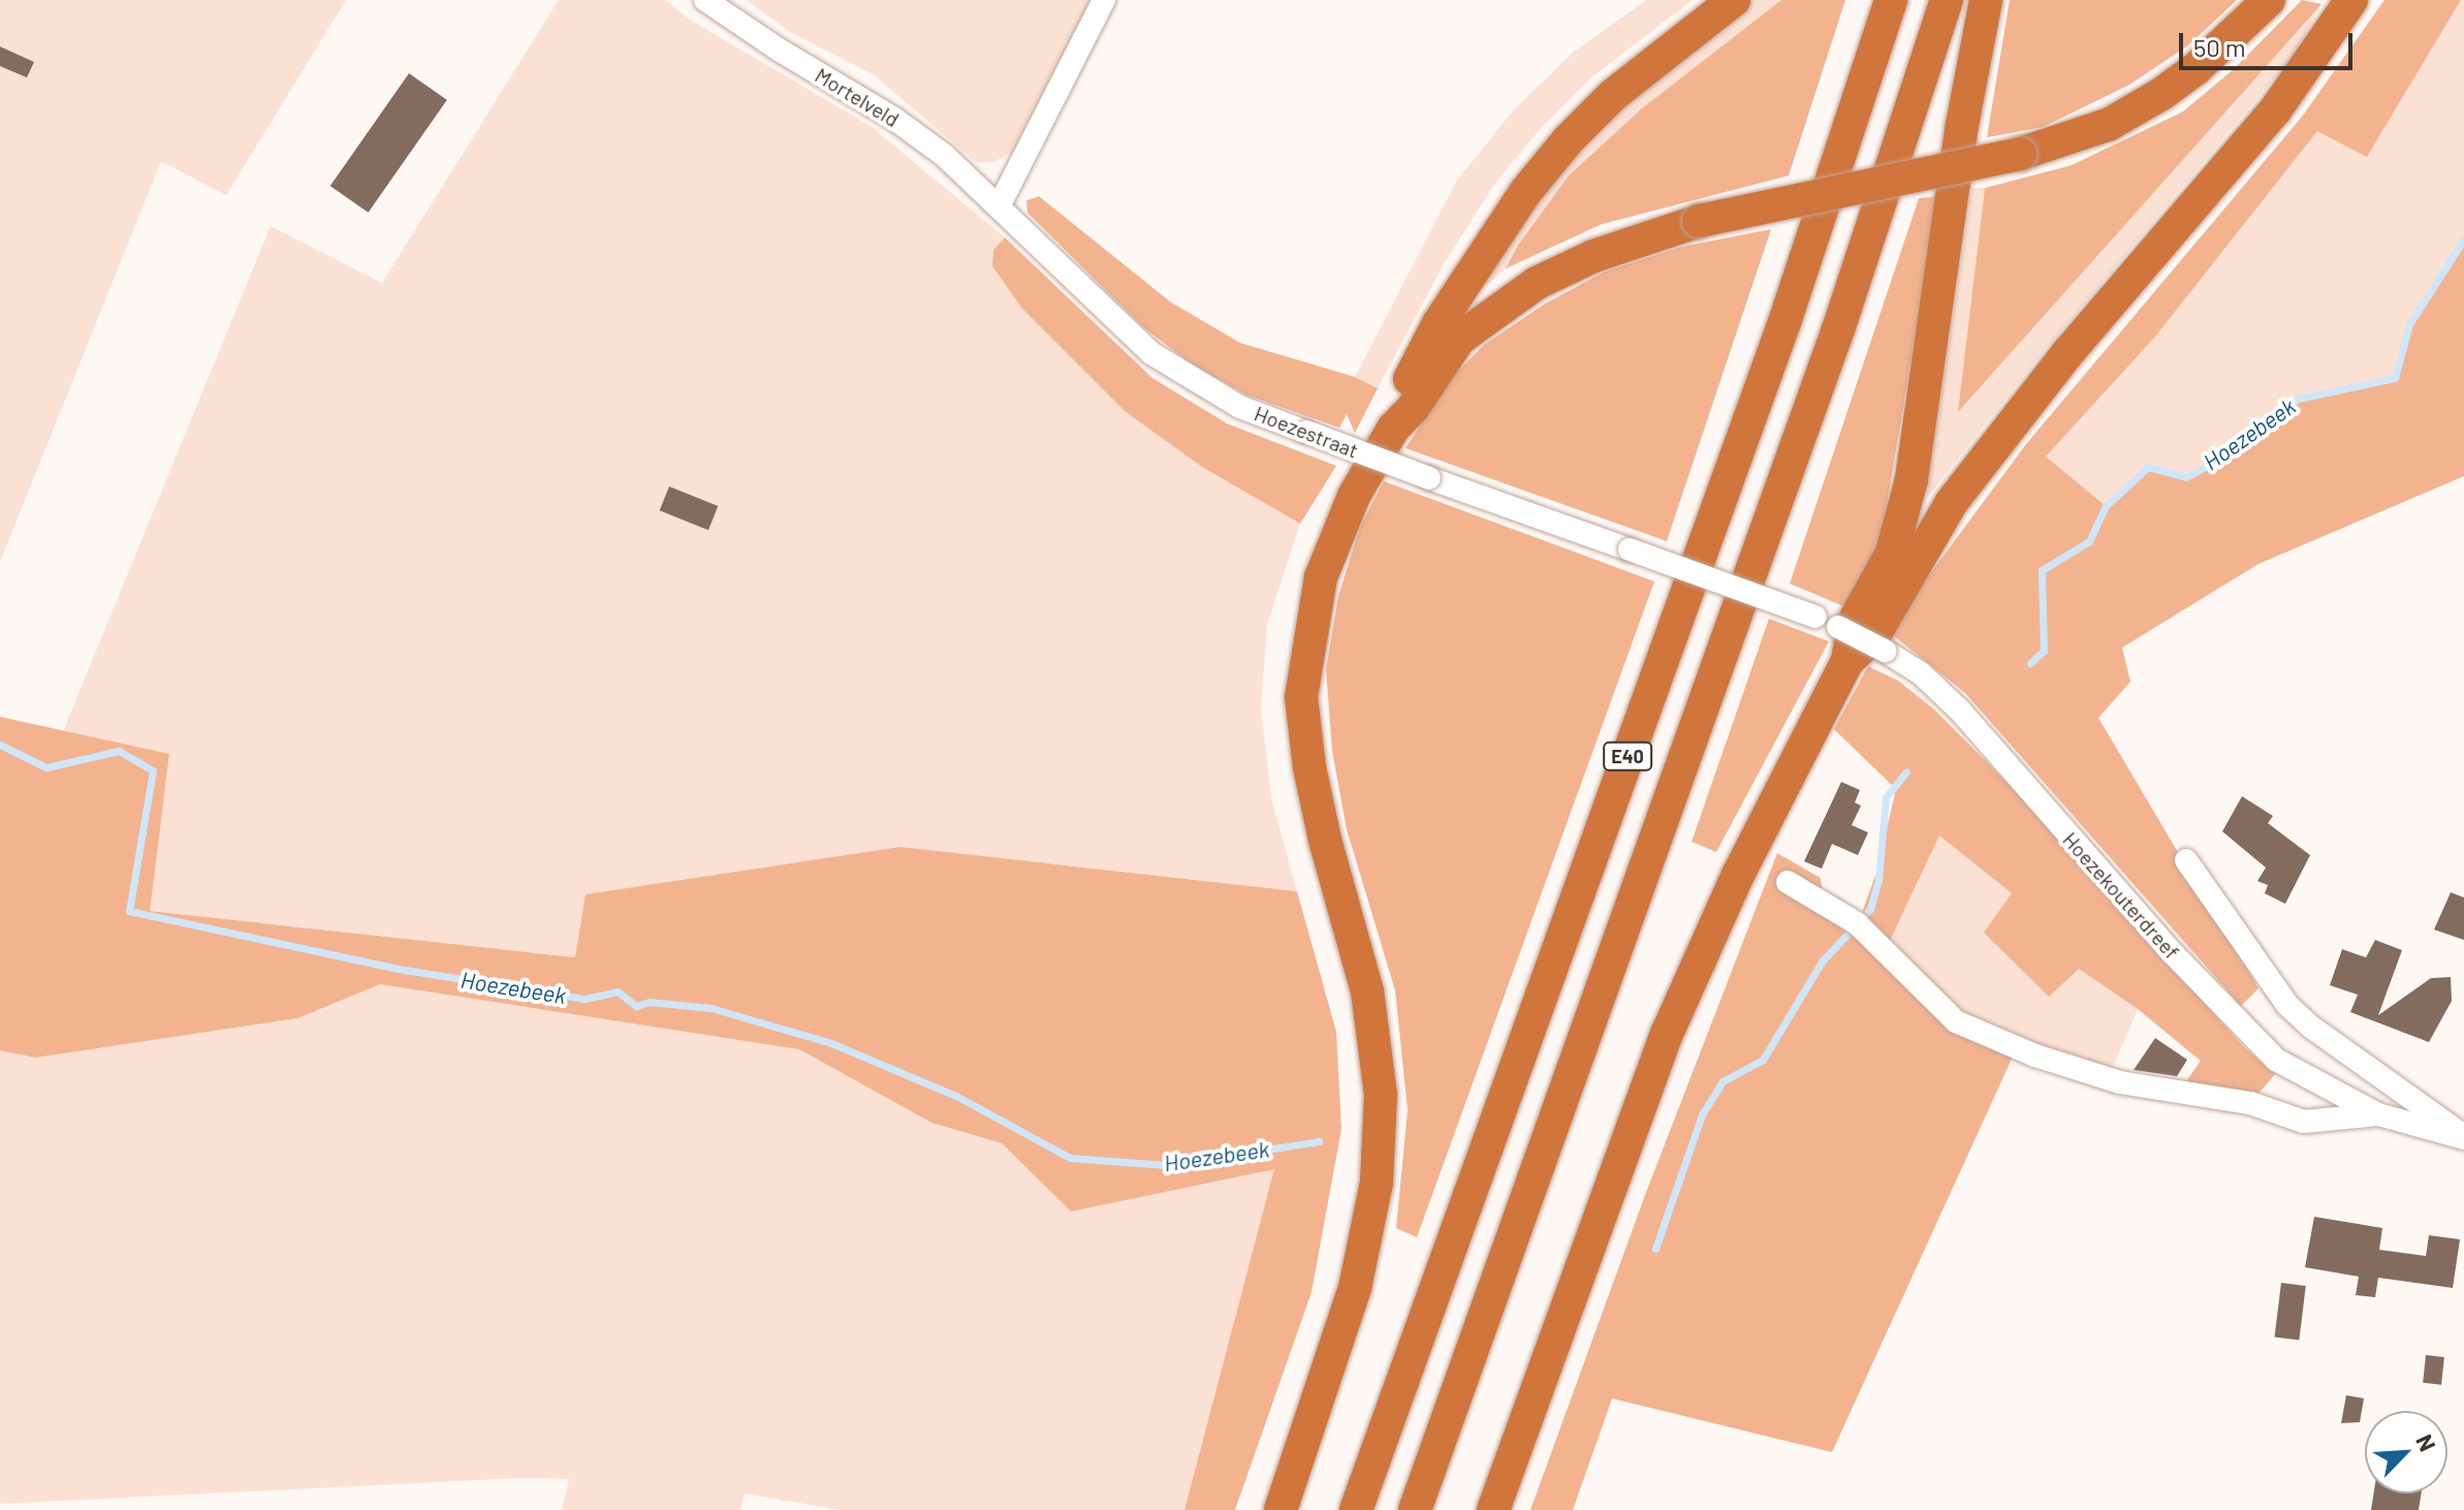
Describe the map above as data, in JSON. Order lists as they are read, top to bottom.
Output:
{
  "streets": {
    "highway": ["E40"],
    "street": ["Mortelveld", "Hoezestraat", "Hoezekouterdreef"]
  },
  "crossings": [
    ["Mortelveld", "Hoezestraat"],
    ["Hoezestraat", "Hoezekouterdreef"]
  ],
  "water": ["Hoezebeek"],
  "scale_bar": "50 m",
  "north": "top right"
}
